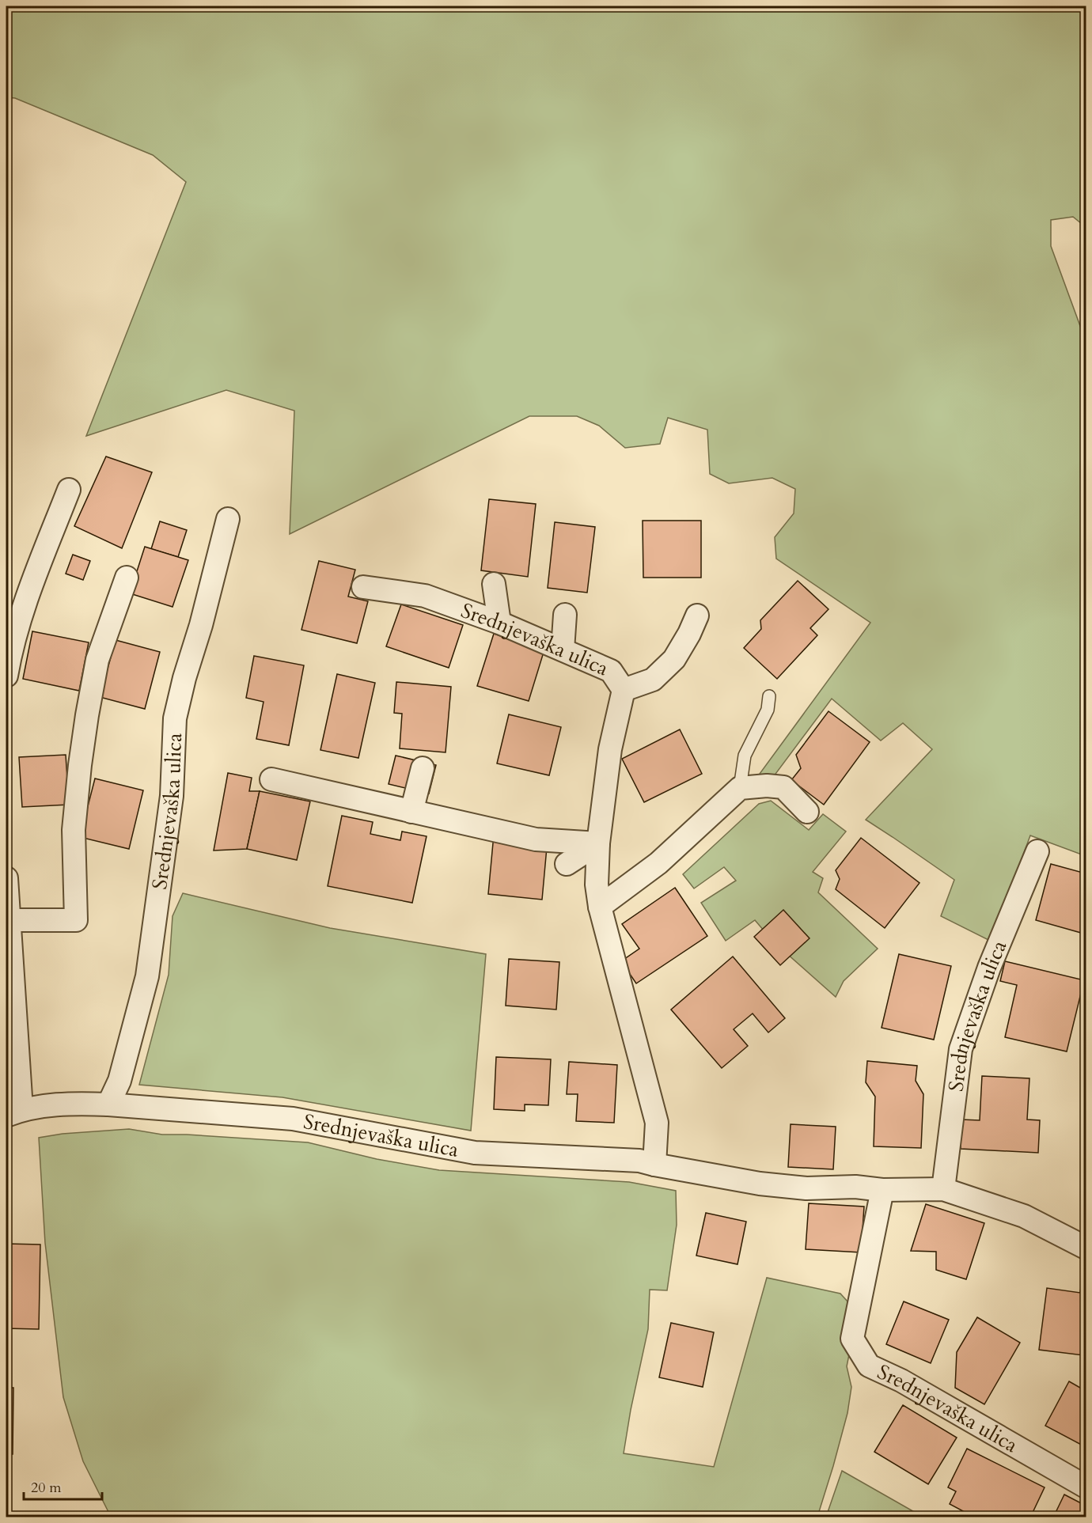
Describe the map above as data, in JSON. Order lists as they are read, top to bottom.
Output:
{
  "streets": {
    "street": ["Srednjevaška ulica"]
  },
  "scale_bar": "20 m"
}
